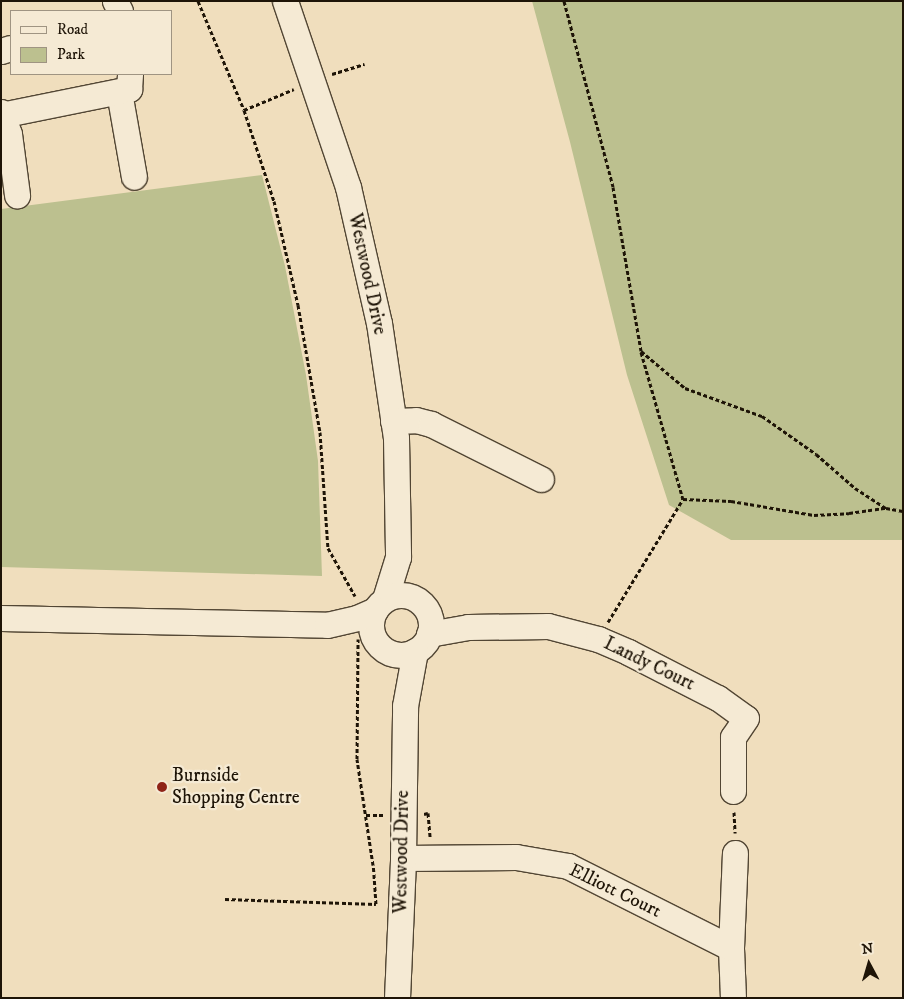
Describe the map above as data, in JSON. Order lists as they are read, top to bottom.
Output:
{
  "streets": {
    "street": ["Westwood Drive", "Landy Court", "Elliott Court"]
  },
  "crossings": [
    ["Westwood Drive", "Landy Court"],
    ["Westwood Drive", "Elliott Court"]
  ],
  "places": ["Burnside Shopping Centre"],
  "legend": ["Road", "Park"],
  "north": "top"
}
